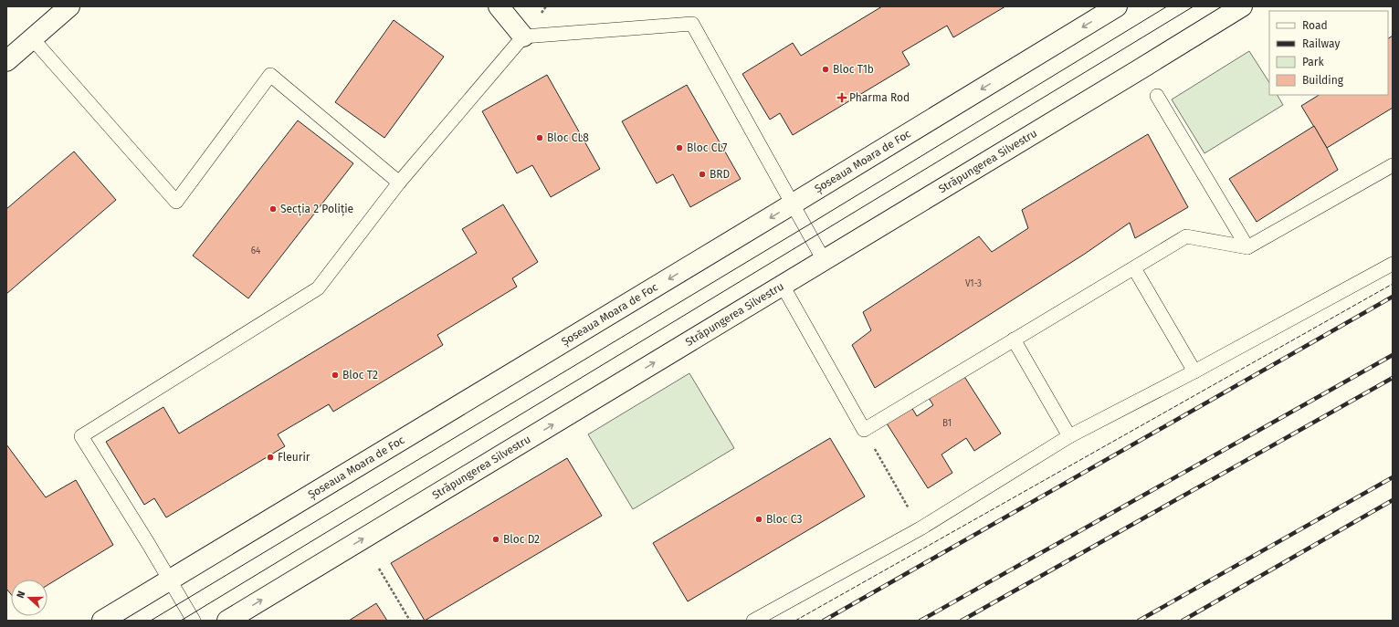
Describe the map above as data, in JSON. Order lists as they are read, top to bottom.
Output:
{
  "streets": {
    "main road": ["Străpungerea Silvestru", "Șoseaua Moara de Foc"]
  },
  "one_way": ["Străpungerea Silvestru", "Șoseaua Moara de Foc"],
  "places": {
    "other": [
      "Bloc T1b",
      "Bloc CL8",
      "Bloc CL7",
      "BRD",
      "Secția 2 Poliție",
      "Bloc T2",
      "Fleurir",
      "Bloc C3",
      "Bloc D2"
    ],
    "health": ["Pharma Rod"]
  },
  "house_numbers": ["64", "V1-3", "B1"],
  "legend": [
    "Road",
    "Railway",
    "Park",
    "Building"
  ],
  "north": "left"
}
